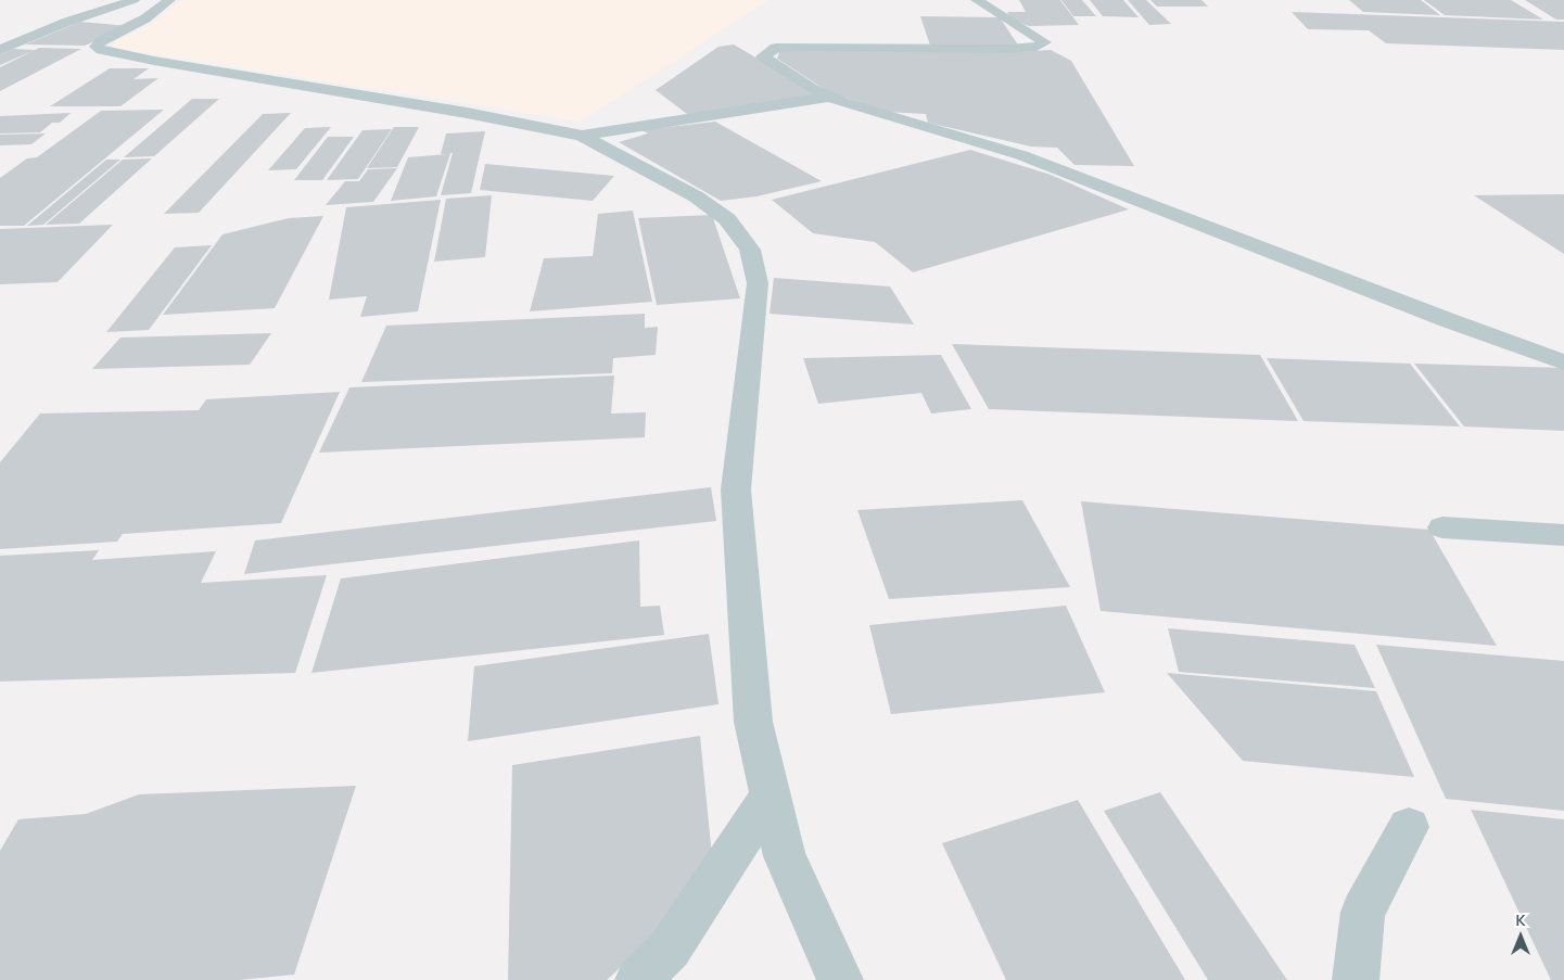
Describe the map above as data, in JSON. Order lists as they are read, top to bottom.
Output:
{
  "north": "top"
}
